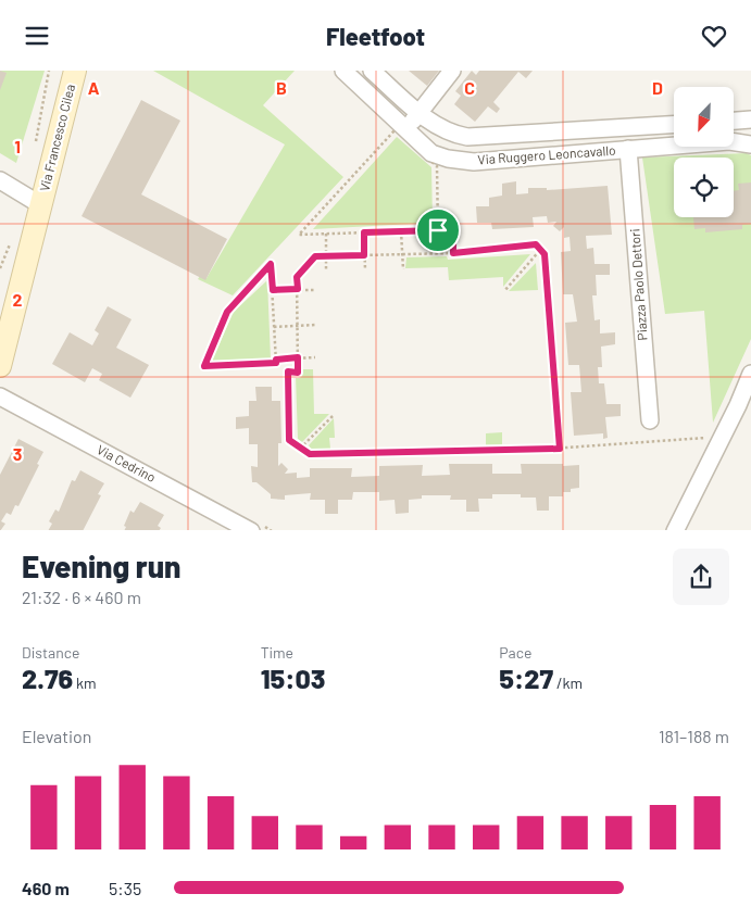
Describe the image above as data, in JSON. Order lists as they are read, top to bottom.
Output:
{
  "streets": {
    "street": [
      "Via Francesco Cilea",
      "Via Ruggero Leoncavallo",
      "Piazza Paolo Dettori",
      "Via Cedrino"
    ]
  },
  "crossings": [
    ["Via Ruggero Leoncavallo", "Piazza Paolo Dettori"]
  ],
  "north": "bottom left",
  "page": {
    "header": "Fleetfoot",
    "heading": ["Evening run", "21:32 · 6 × 460 m"],
    "stats": [
      ["Distance", "2.76 km"],
      ["Time", "15:03"],
      ["Pace", "5:27 /km"]
    ],
    "chart": ["Elevation", "181–188 m"],
    "list": [
      {
        "name": "460 m",
        "note": "5:35"
      }
    ]
  },
  "grid": {
    "columns": [
      "A",
      "B",
      "C",
      "D"
    ],
    "rows": ["1", "2", "3"]
  }
}
